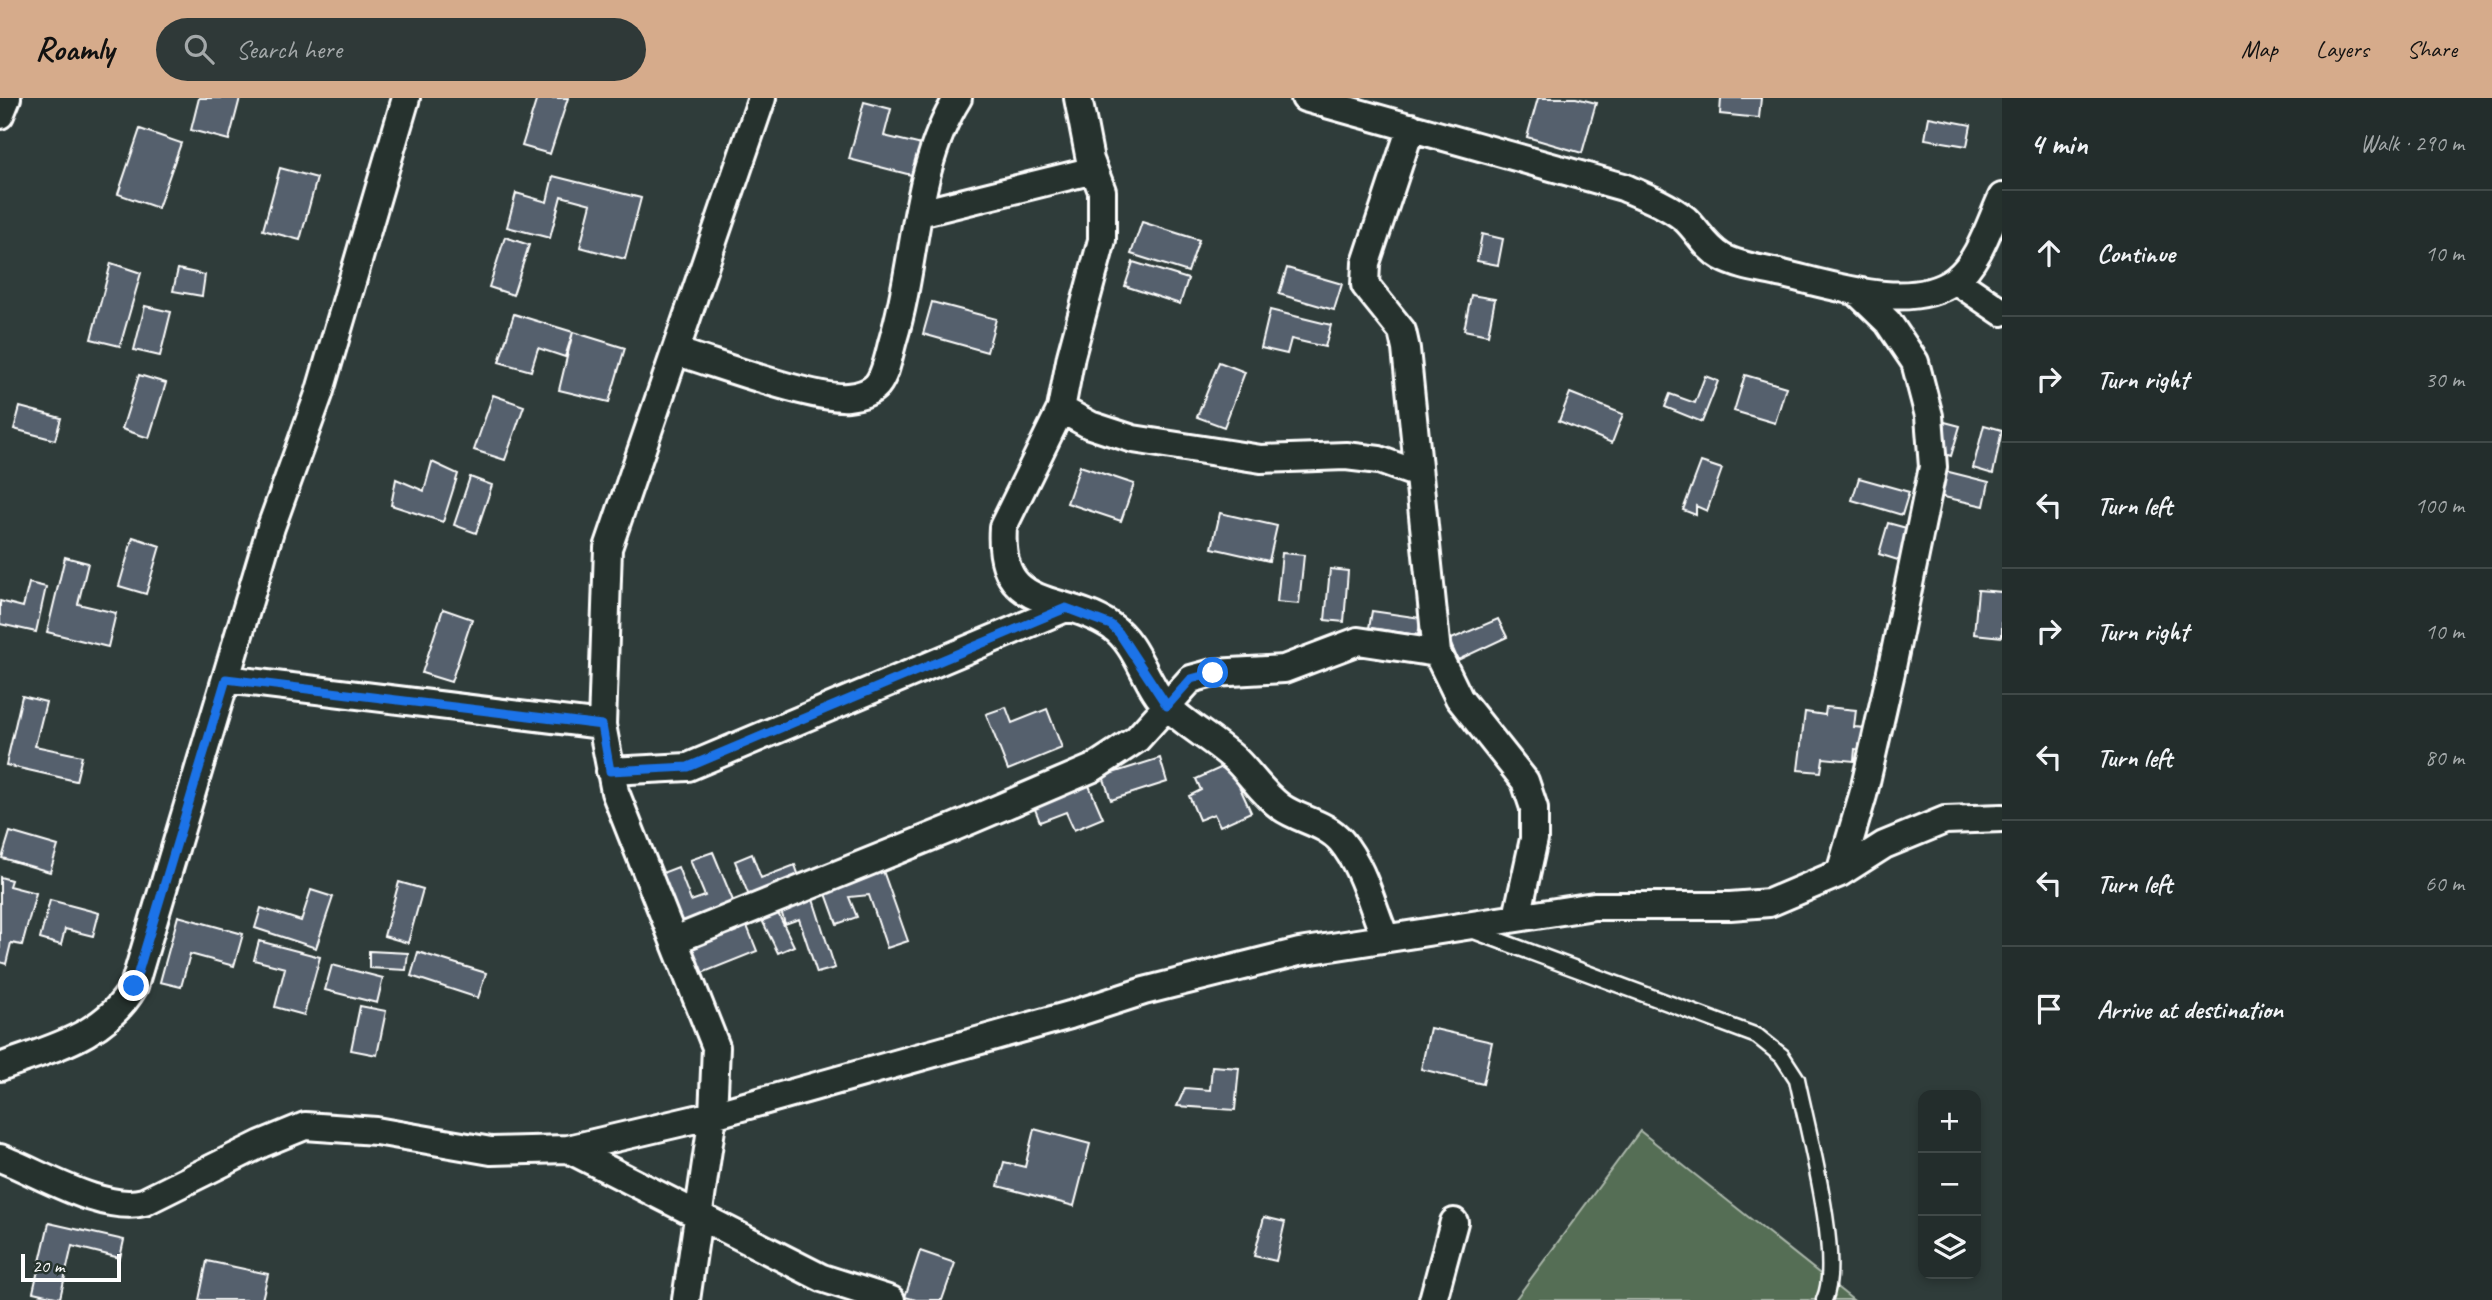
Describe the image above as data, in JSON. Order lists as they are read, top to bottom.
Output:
{
  "scale_bar": "20 m",
  "page": {
    "header": "Roamly",
    "search": "Search here",
    "nav": ["Map", "Layers", "Share"],
    "heading": ["4 min", "Walk · 290 m"],
    "list": [
      ["Continue", "10 m"],
      ["Turn right", "30 m"],
      ["Turn left", "100 m"],
      ["Turn right", "10 m"],
      ["Turn left", "80 m"],
      ["Turn left", "60 m"],
      "Arrive at destination"
    ],
    "map_buttons": ["+", "−"],
    "scale": "20 m"
  }
}
